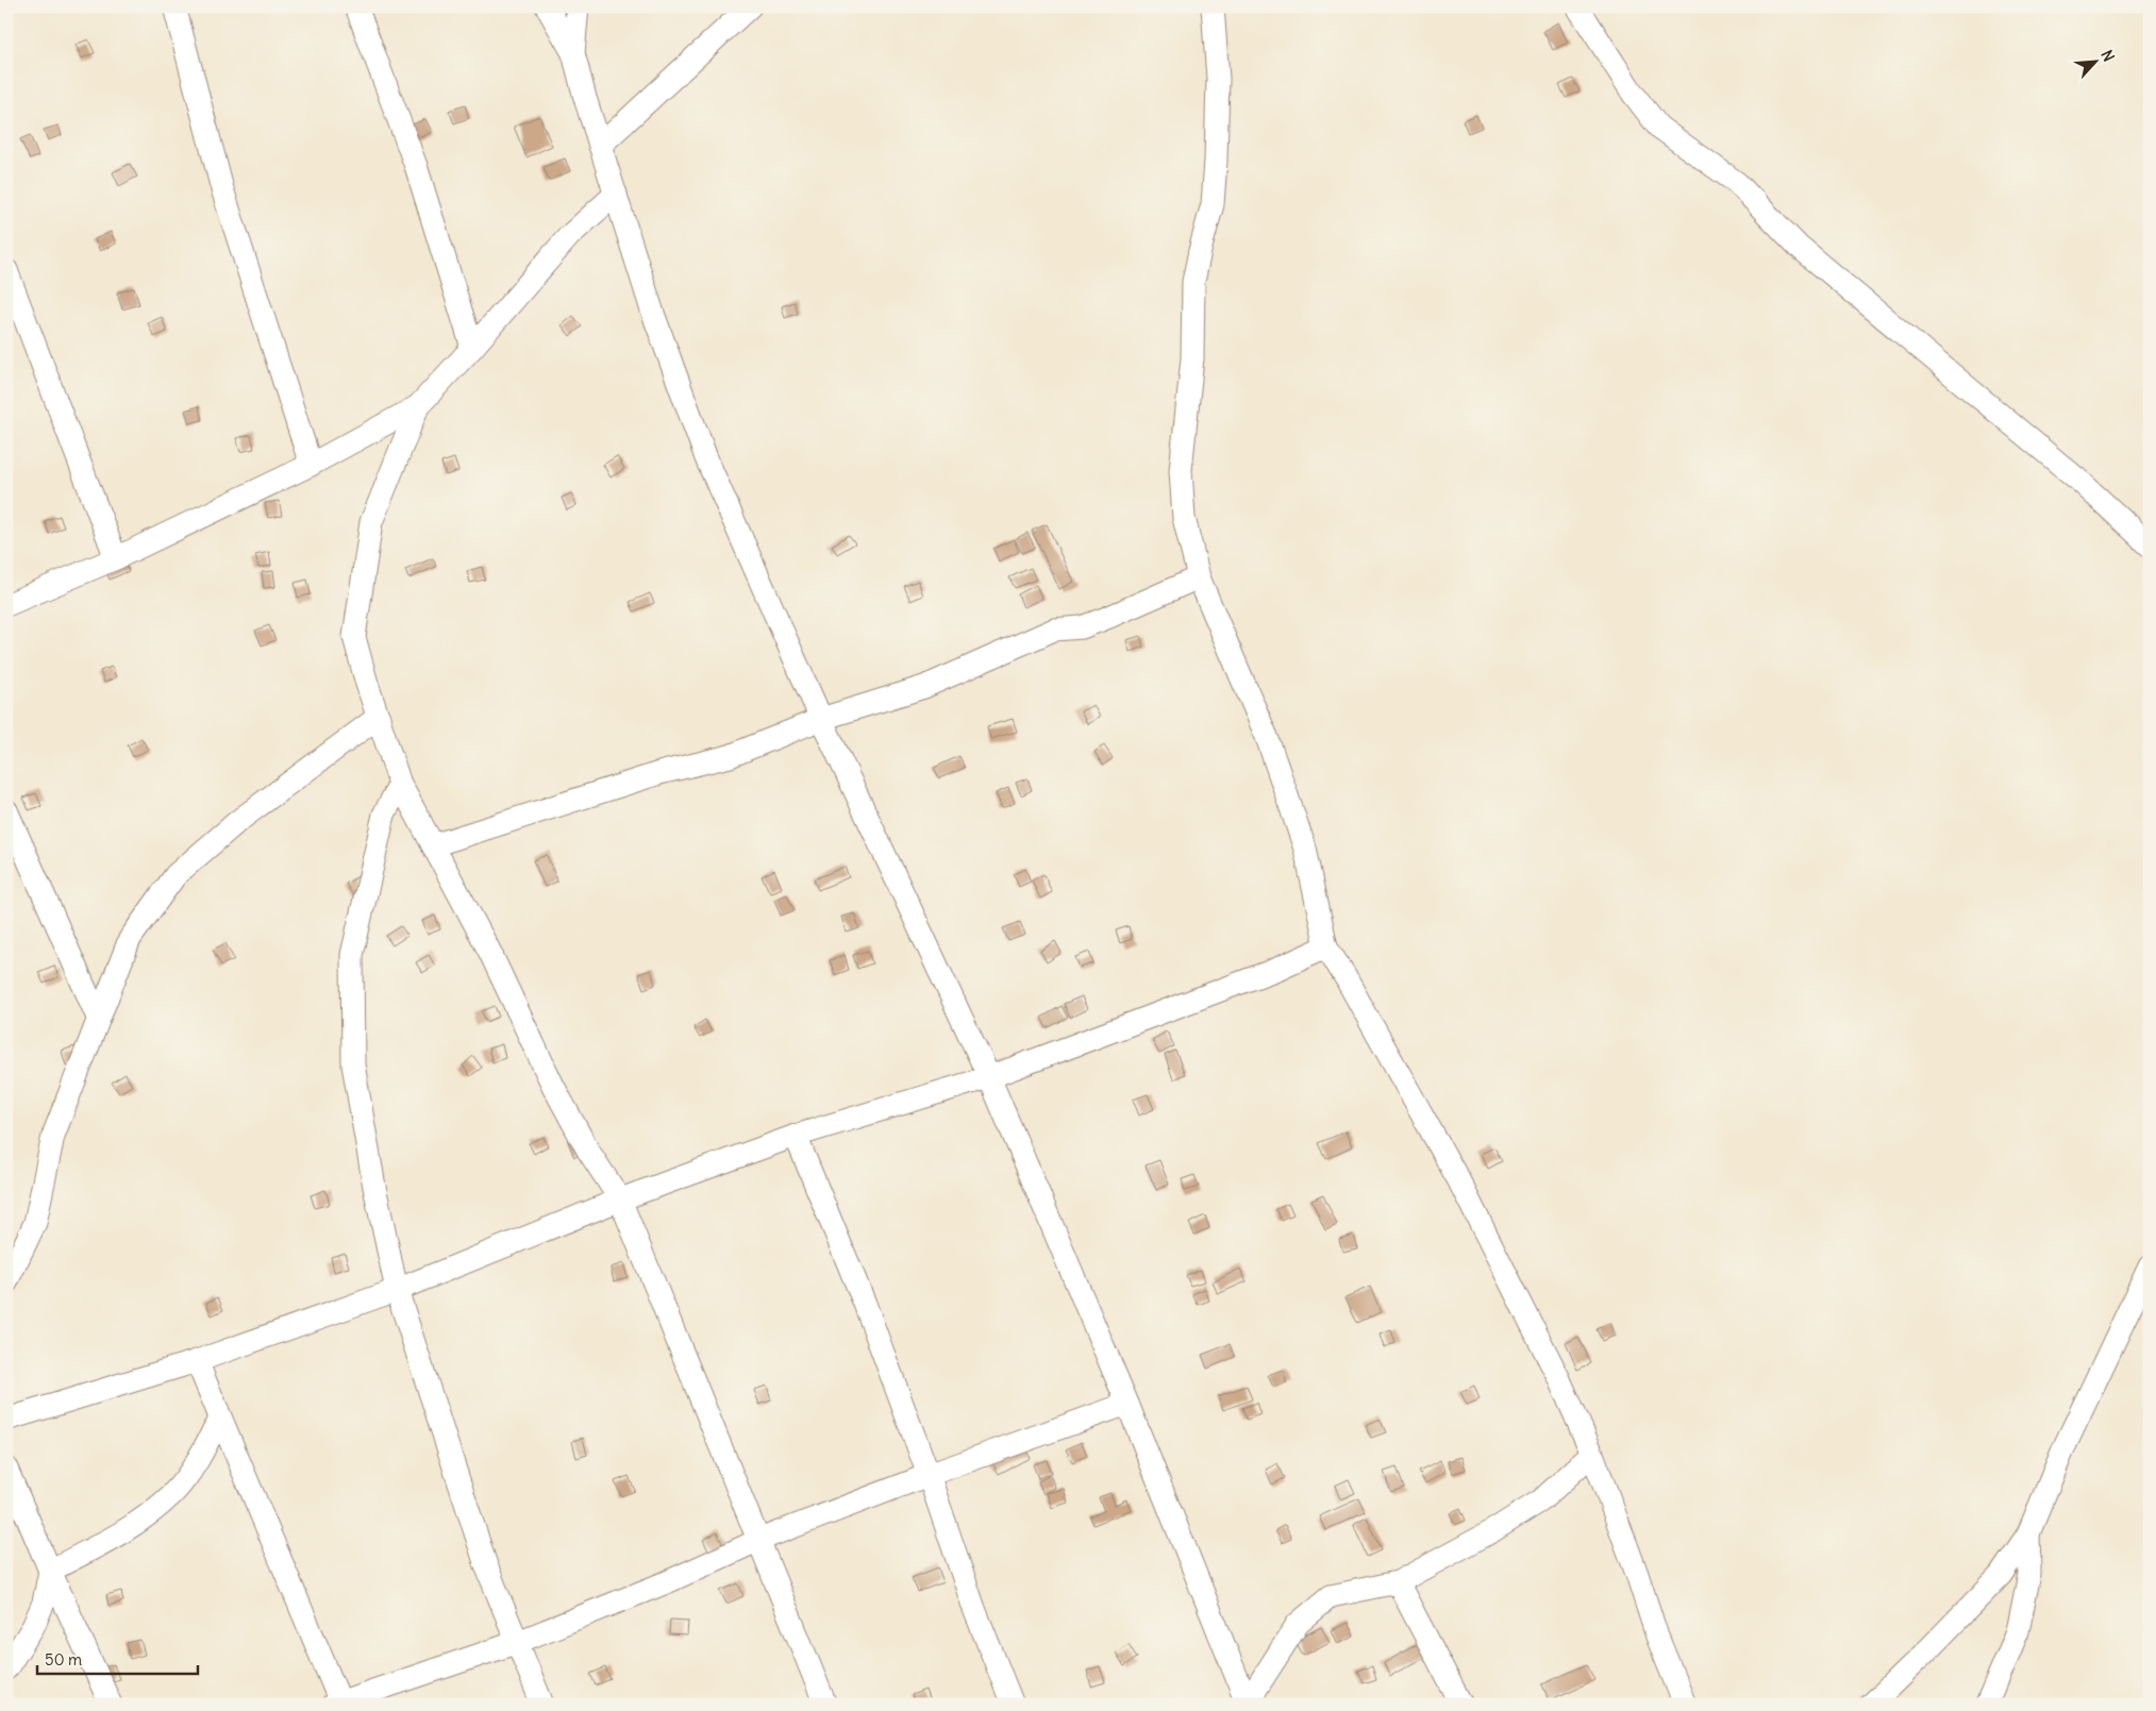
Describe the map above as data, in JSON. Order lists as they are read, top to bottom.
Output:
{
  "scale_bar": "50 m",
  "north": "top right"
}
